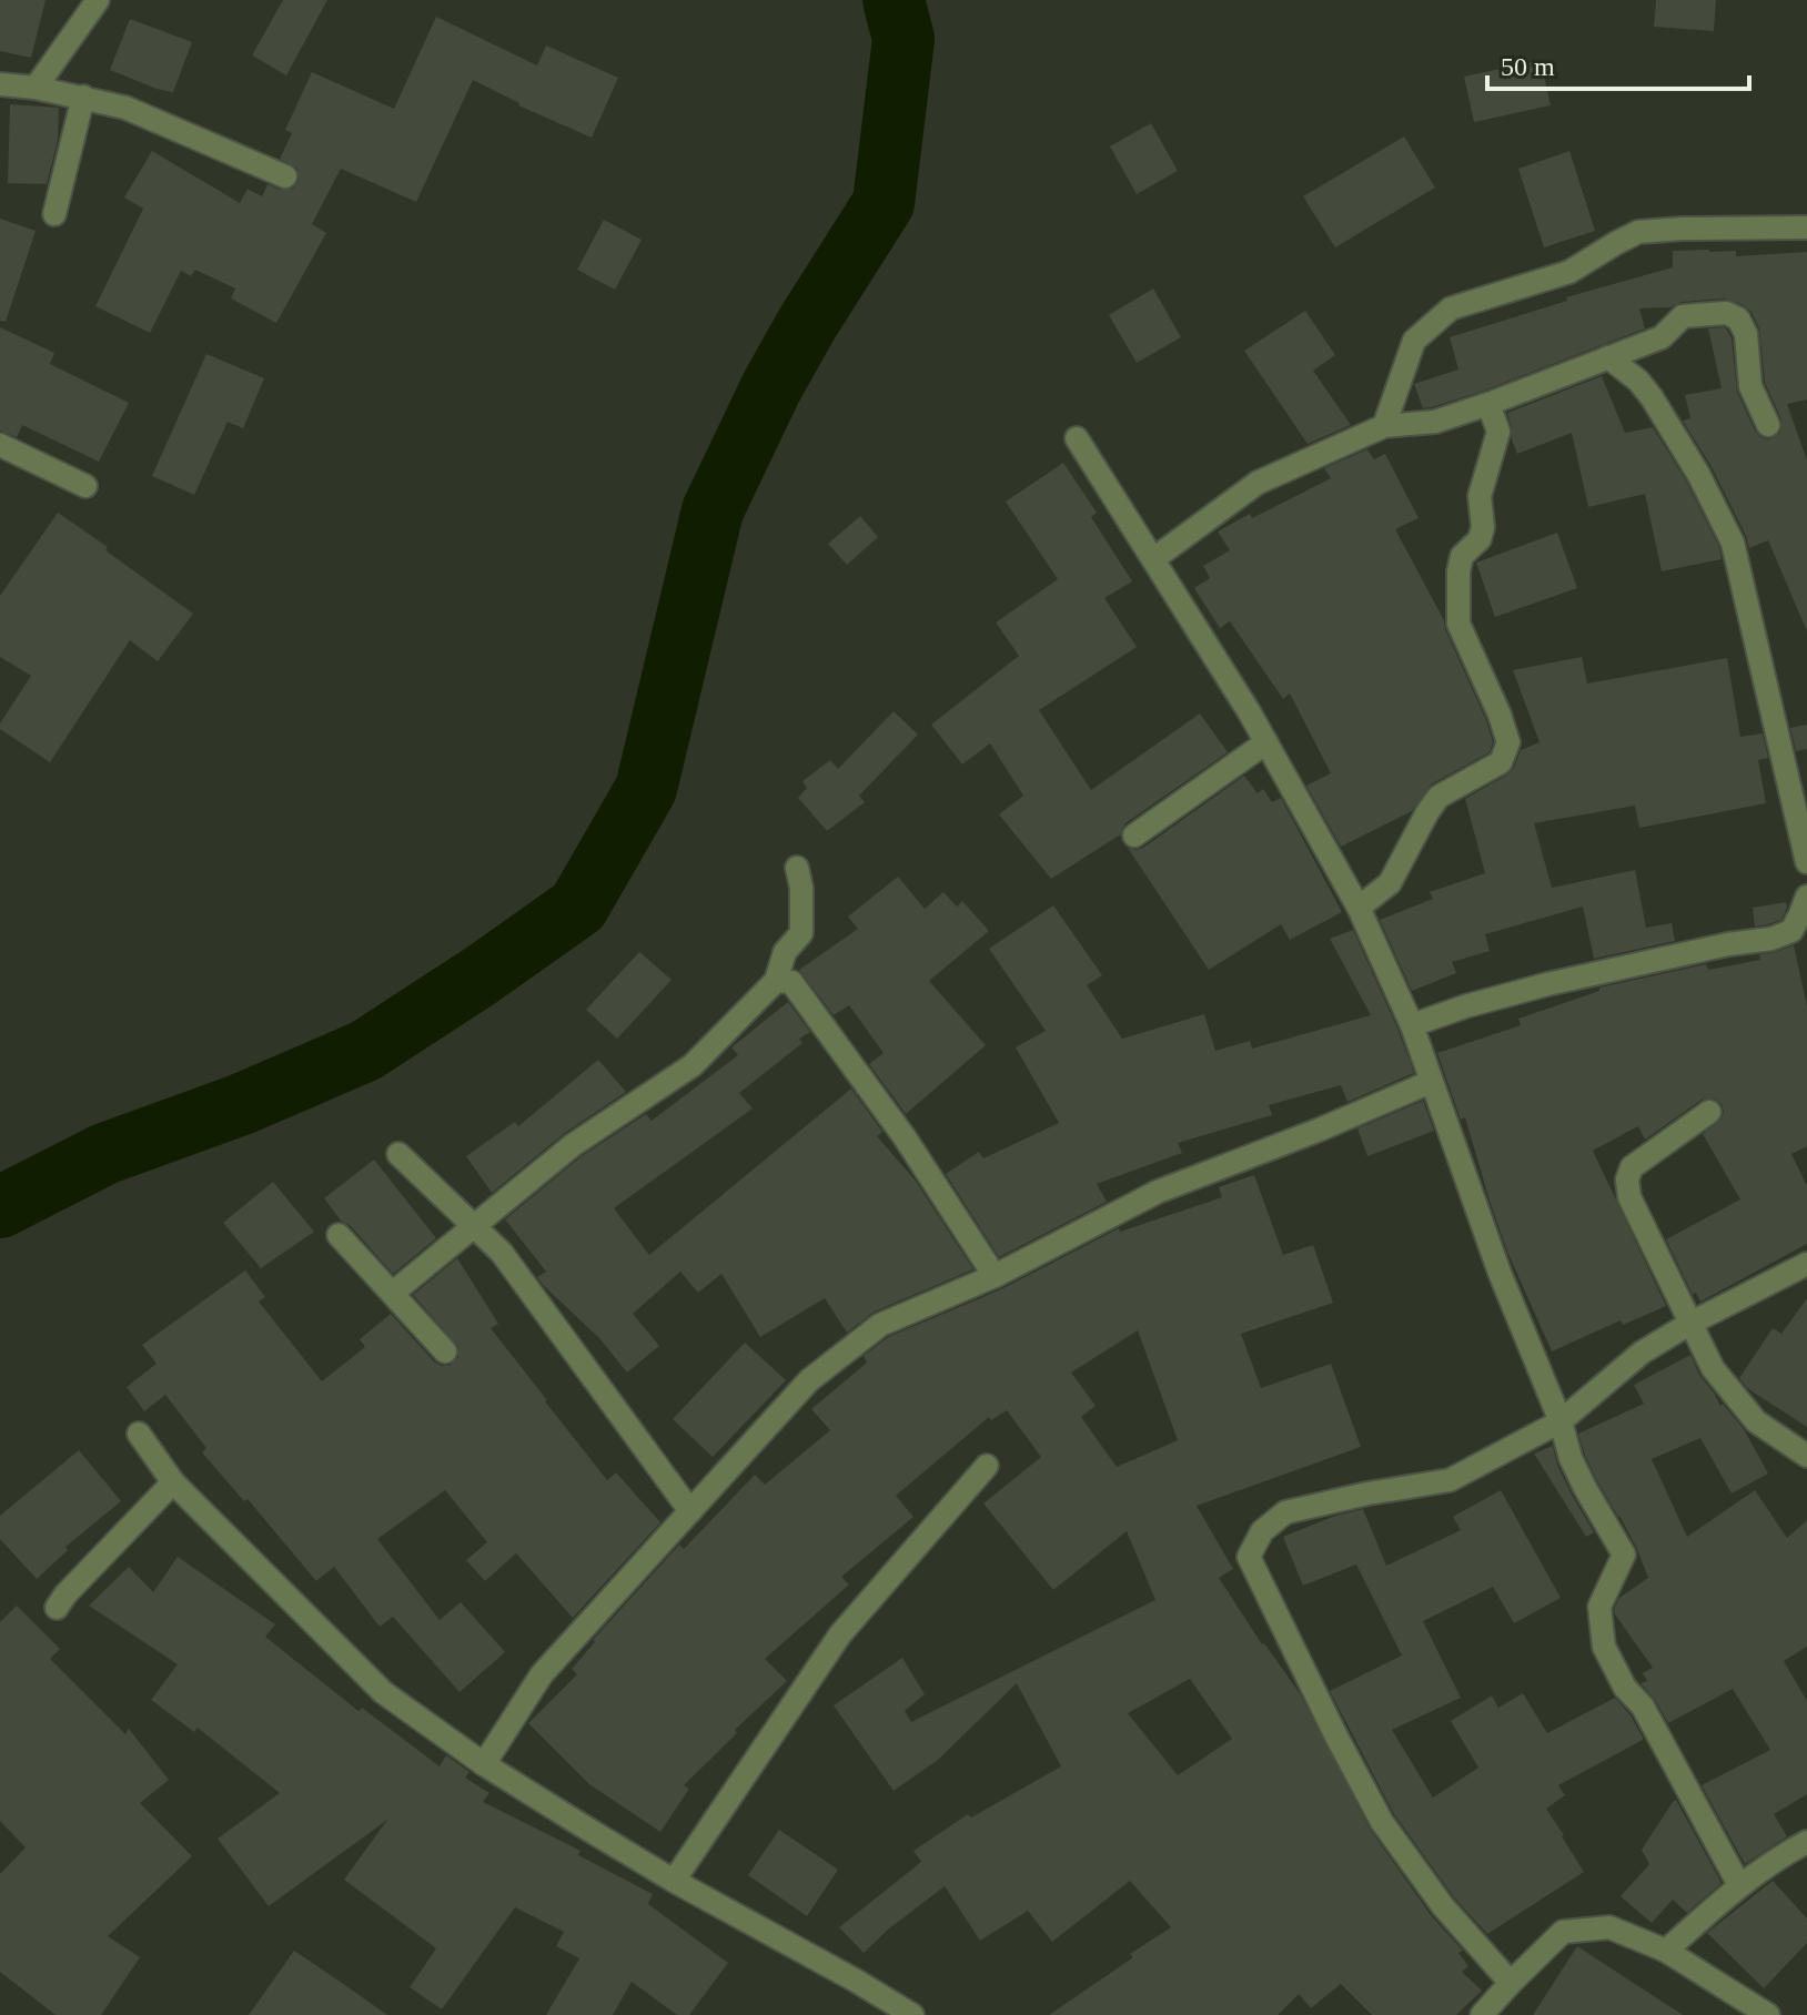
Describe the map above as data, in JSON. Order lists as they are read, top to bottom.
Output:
{
  "scale_bar": "50 m"
}
